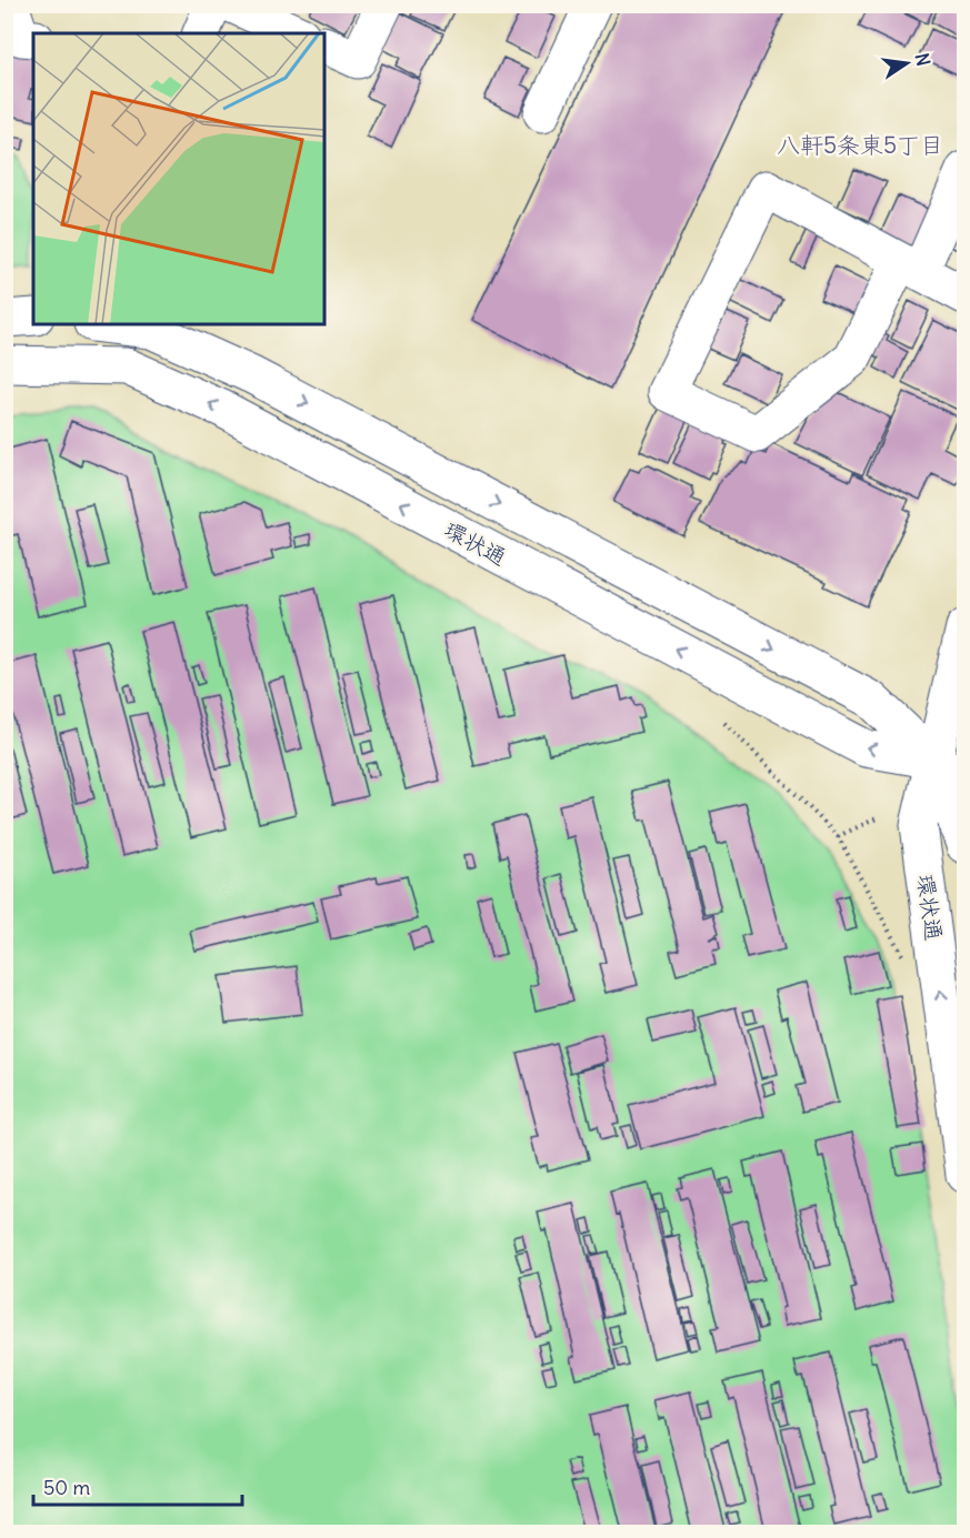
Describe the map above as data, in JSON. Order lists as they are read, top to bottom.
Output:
{
  "streets": {
    "street": ["環状通"]
  },
  "districts": ["八軒5条東5丁目"],
  "scale_bar": "50 m",
  "north": "right"
}
